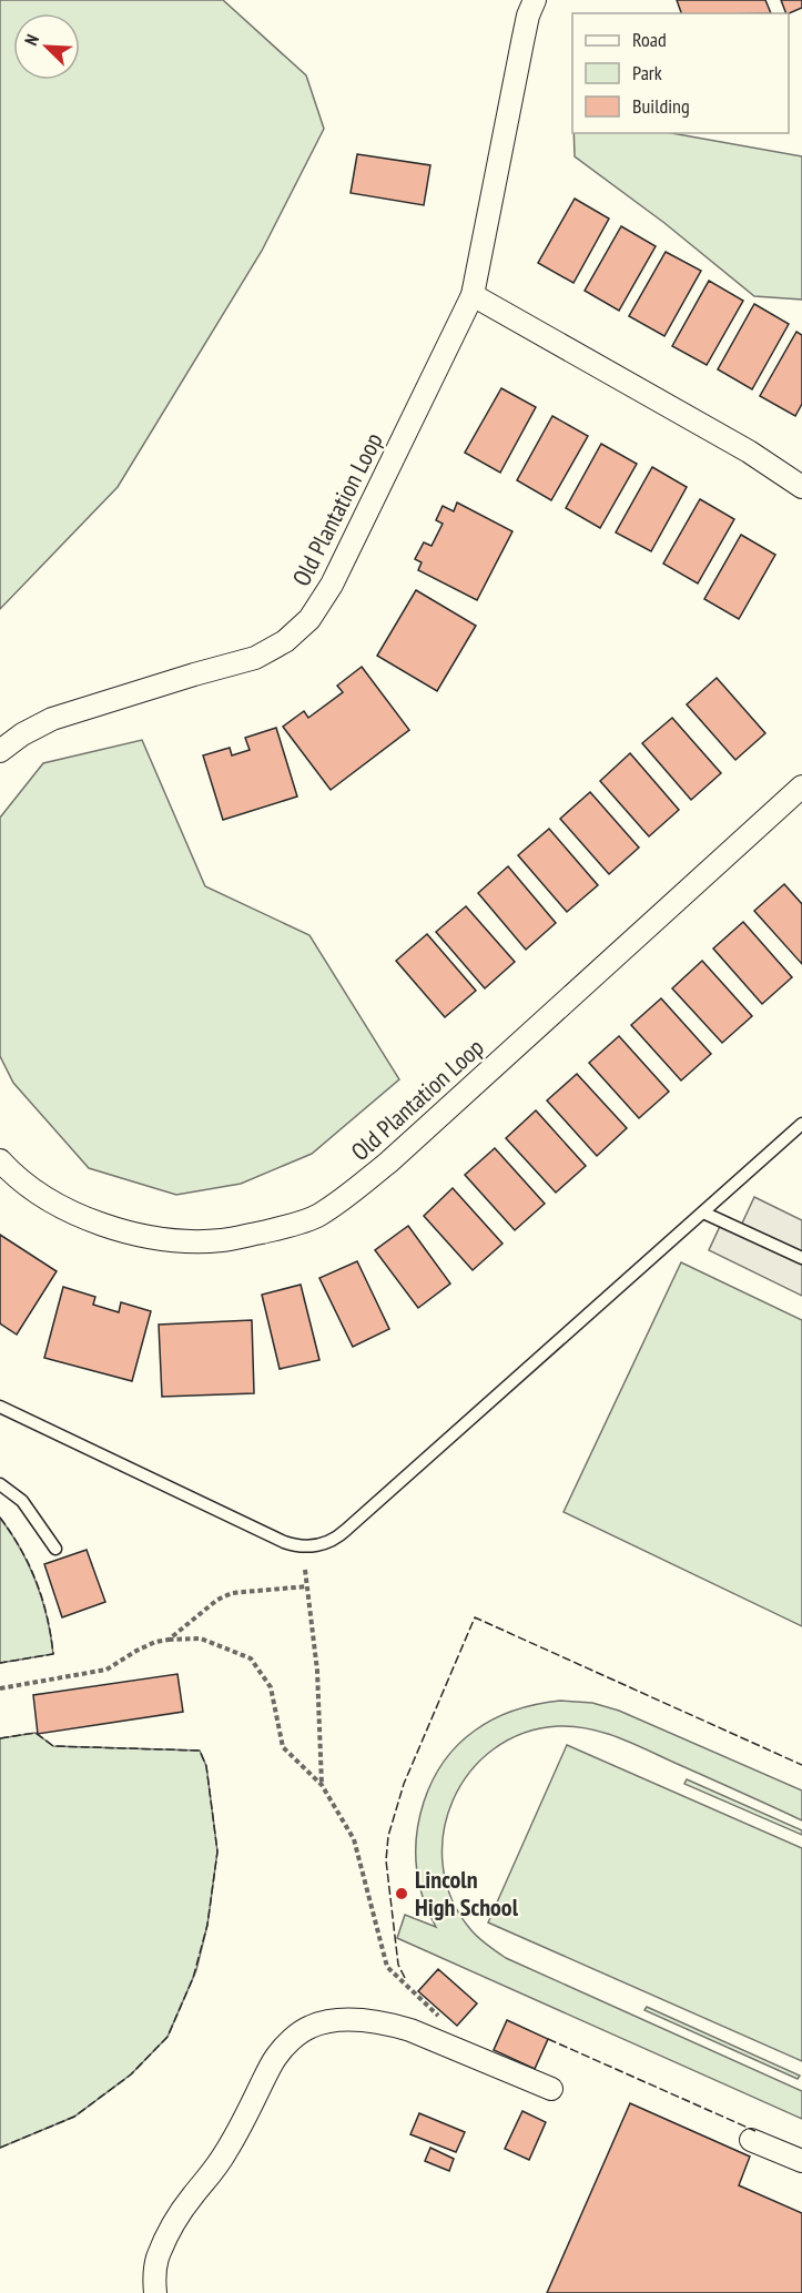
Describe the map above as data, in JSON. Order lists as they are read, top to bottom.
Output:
{
  "streets": {
    "street": ["Old Plantation Loop"]
  },
  "places": ["Lincoln High School"],
  "legend": ["Road", "Park", "Building"],
  "north": "top left"
}
